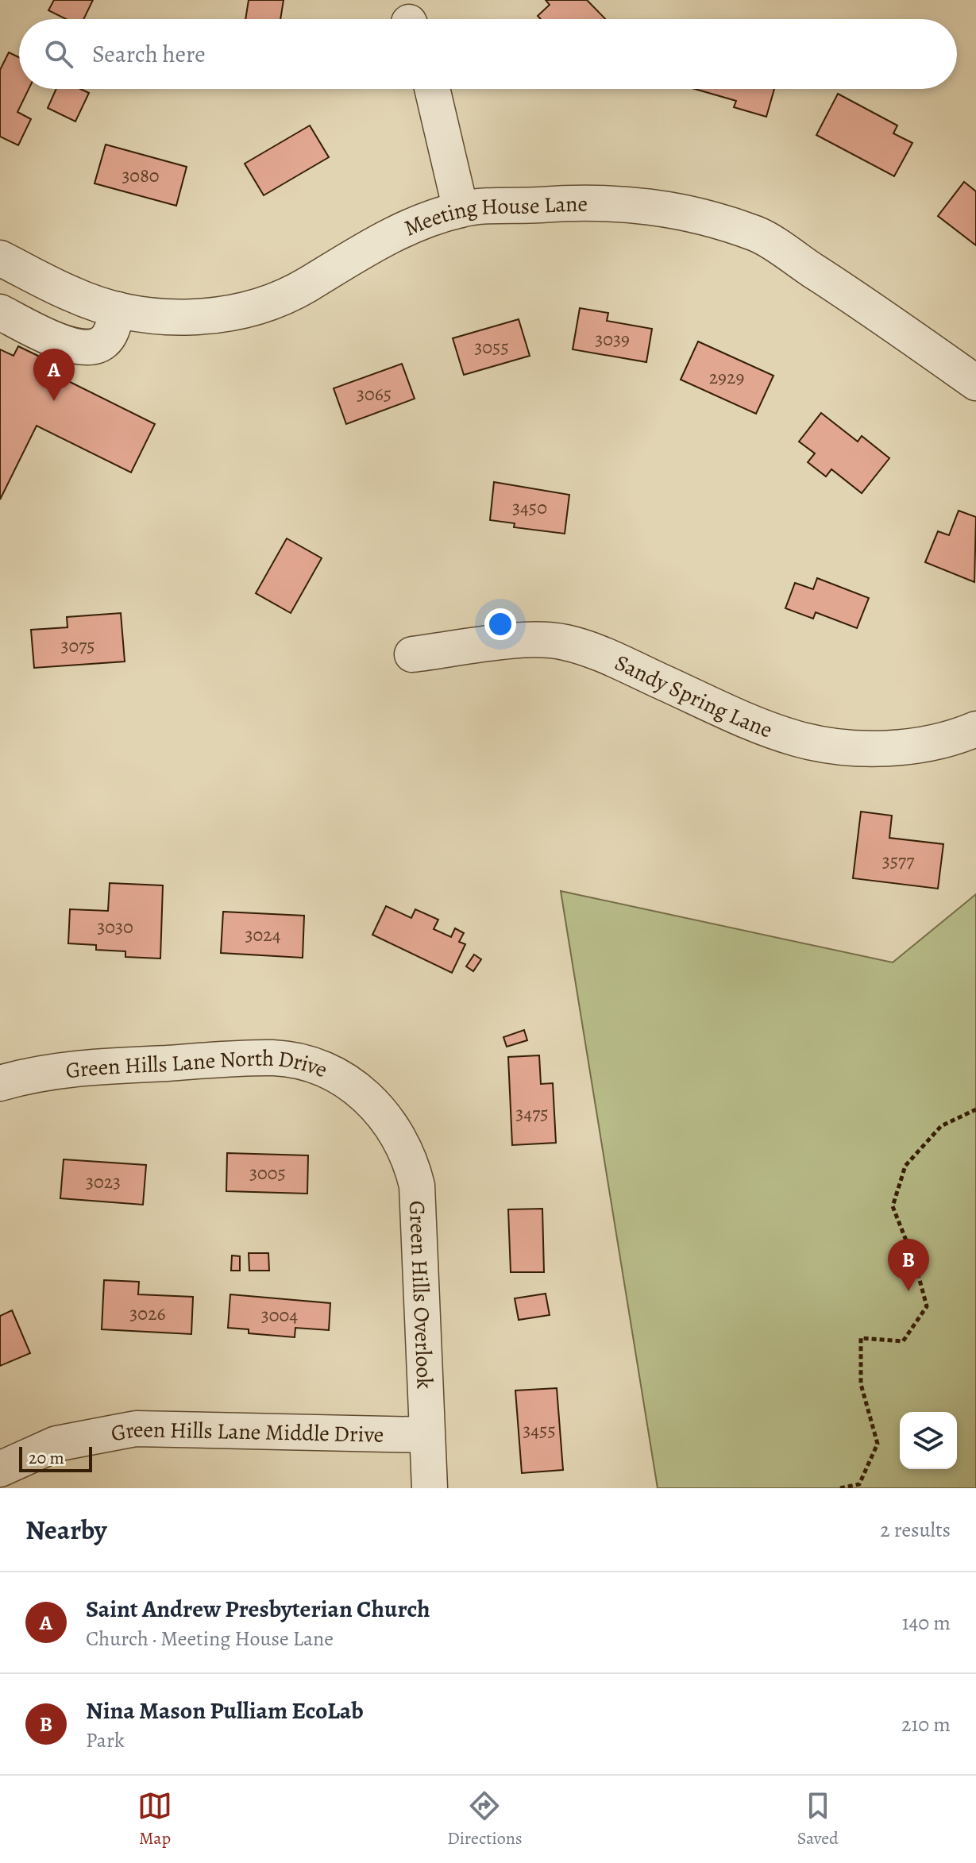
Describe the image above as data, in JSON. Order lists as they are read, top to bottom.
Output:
{
  "streets": {
    "street": [
      "Meeting House Lane",
      "Sandy Spring Lane",
      "Green Hills Lane North Drive",
      "Green Hills Overlook",
      "Green Hills Lane Middle Drive"
    ]
  },
  "crossings": [
    ["Green Hills Lane North Drive", "Green Hills Overlook"],
    ["Green Hills Overlook", "Green Hills Lane Middle Drive"]
  ],
  "house_numbers": [
    "3080",
    "3039",
    "3055",
    "2929",
    "3065",
    "3450",
    "3075",
    "3577",
    "3030",
    "3024",
    "3475",
    "3005",
    "3023",
    "3026",
    "3004",
    "3455"
  ],
  "scale_bar": "20 m",
  "page": {
    "search": "Search here",
    "pins": ["A", "B"],
    "scale": "20 m",
    "heading": ["Nearby", "2 results"],
    "list": [
      {
        "mark": "A",
        "name": "Saint Andrew Presbyterian Church",
        "note": "Church · Meeting House Lane",
        "value": "140 m"
      },
      {
        "mark": "B",
        "name": "Nina Mason Pulliam EcoLab",
        "note": "Park",
        "value": "210 m"
      }
    ],
    "nav": ["Map", "Directions", "Saved"]
  }
}
